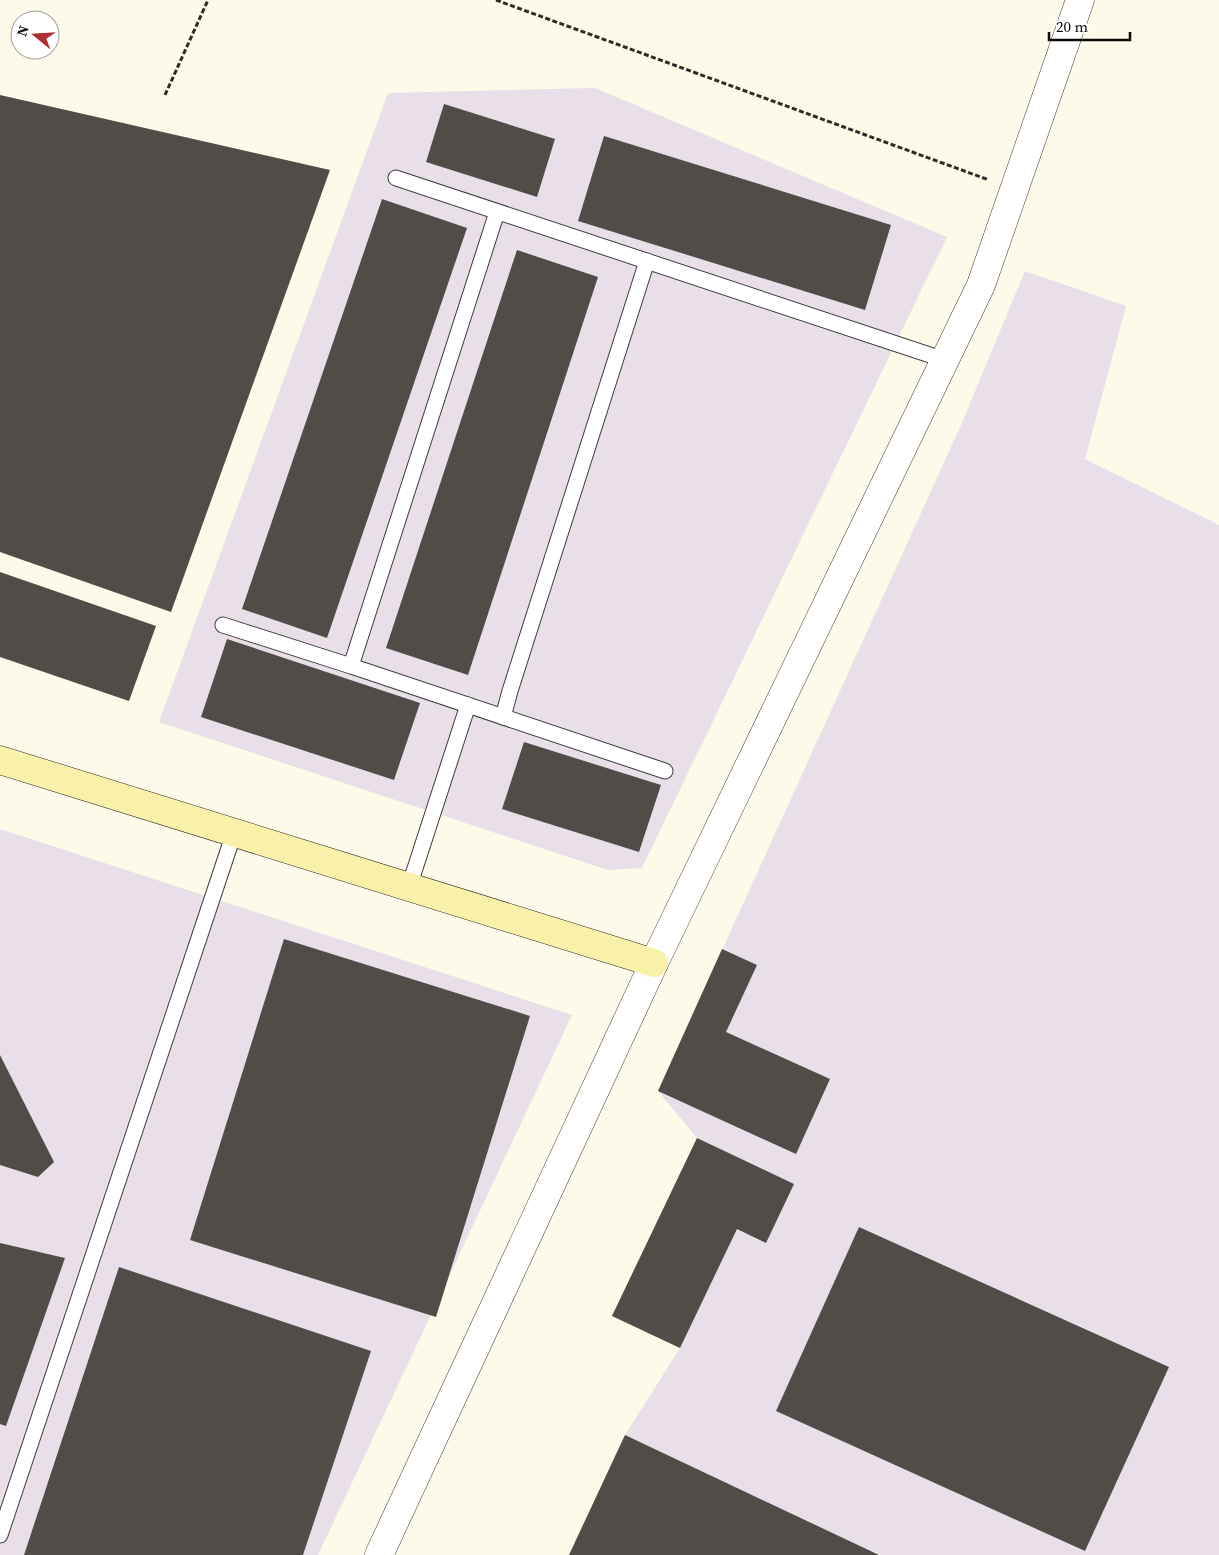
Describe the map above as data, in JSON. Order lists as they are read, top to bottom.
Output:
{
  "scale_bar": "20 m",
  "north": "left"
}
